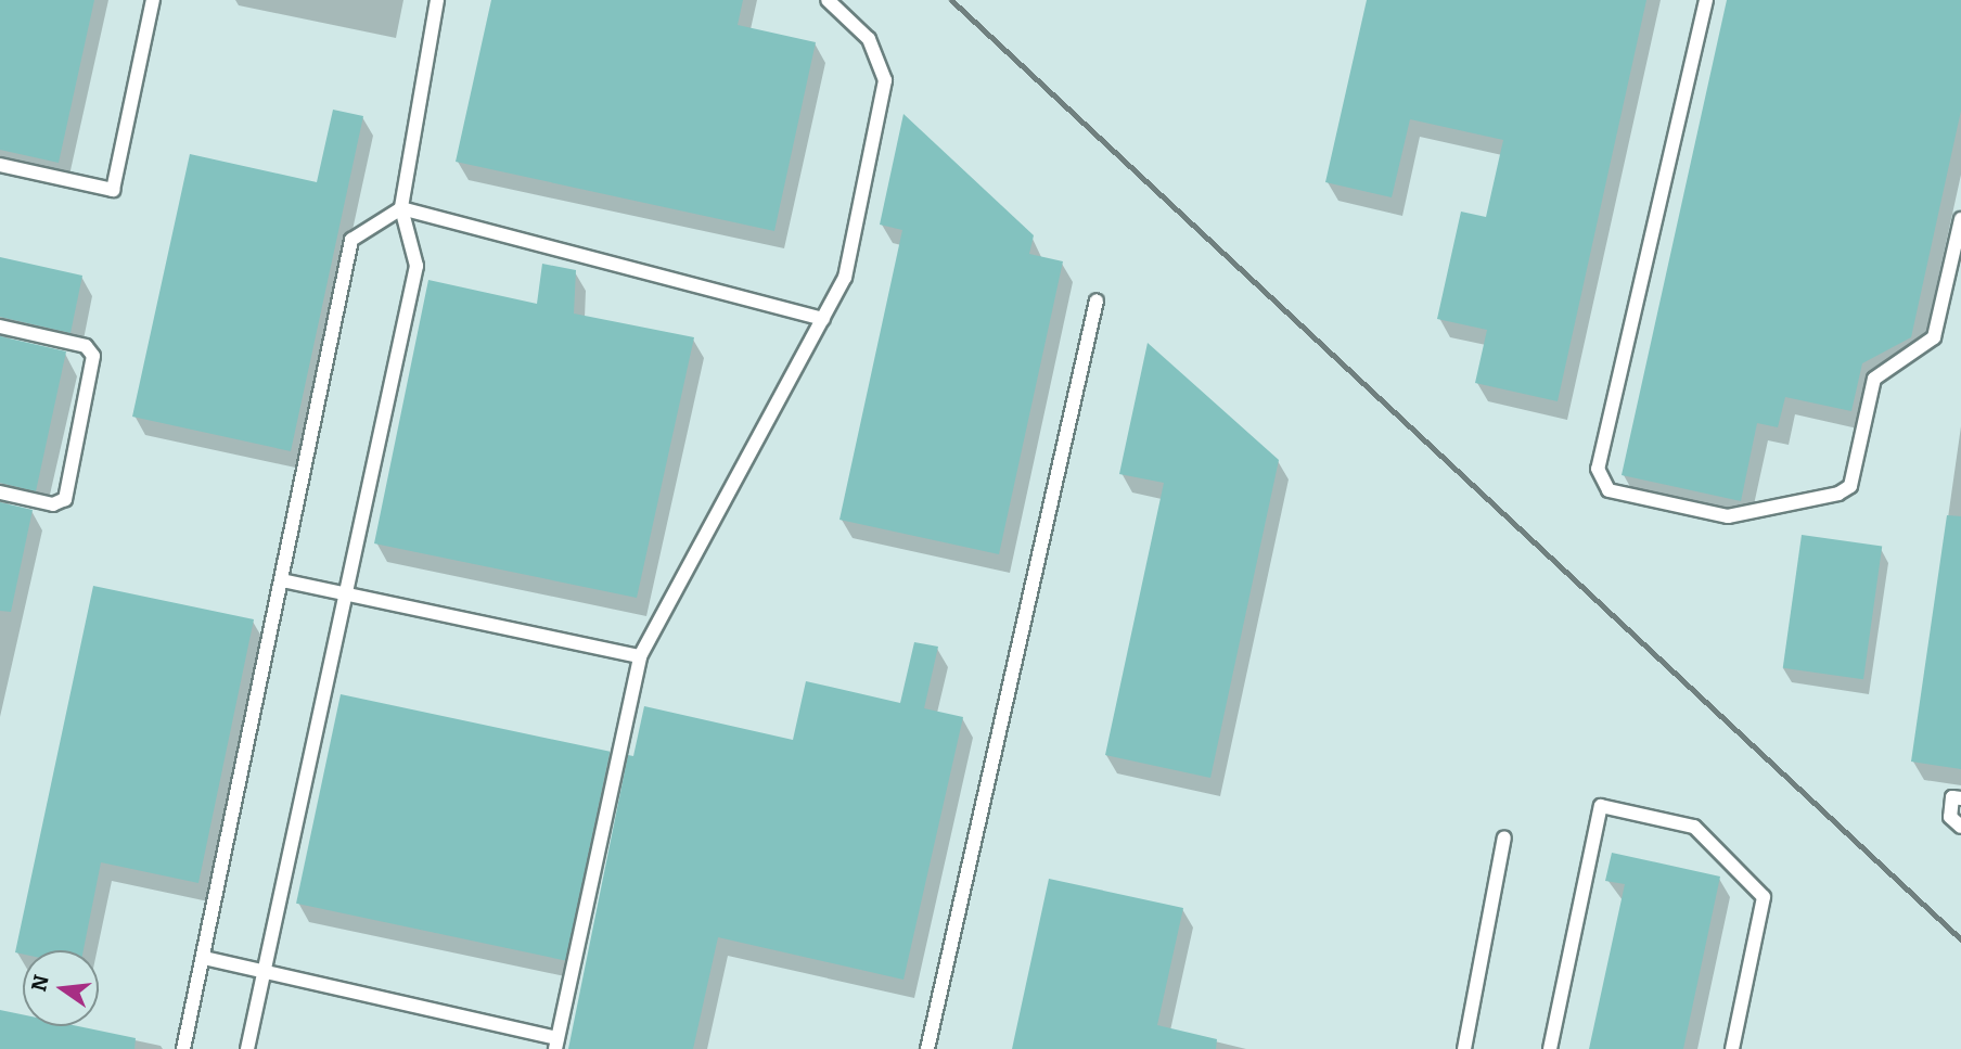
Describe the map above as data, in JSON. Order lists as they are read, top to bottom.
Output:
{
  "north": "left"
}
